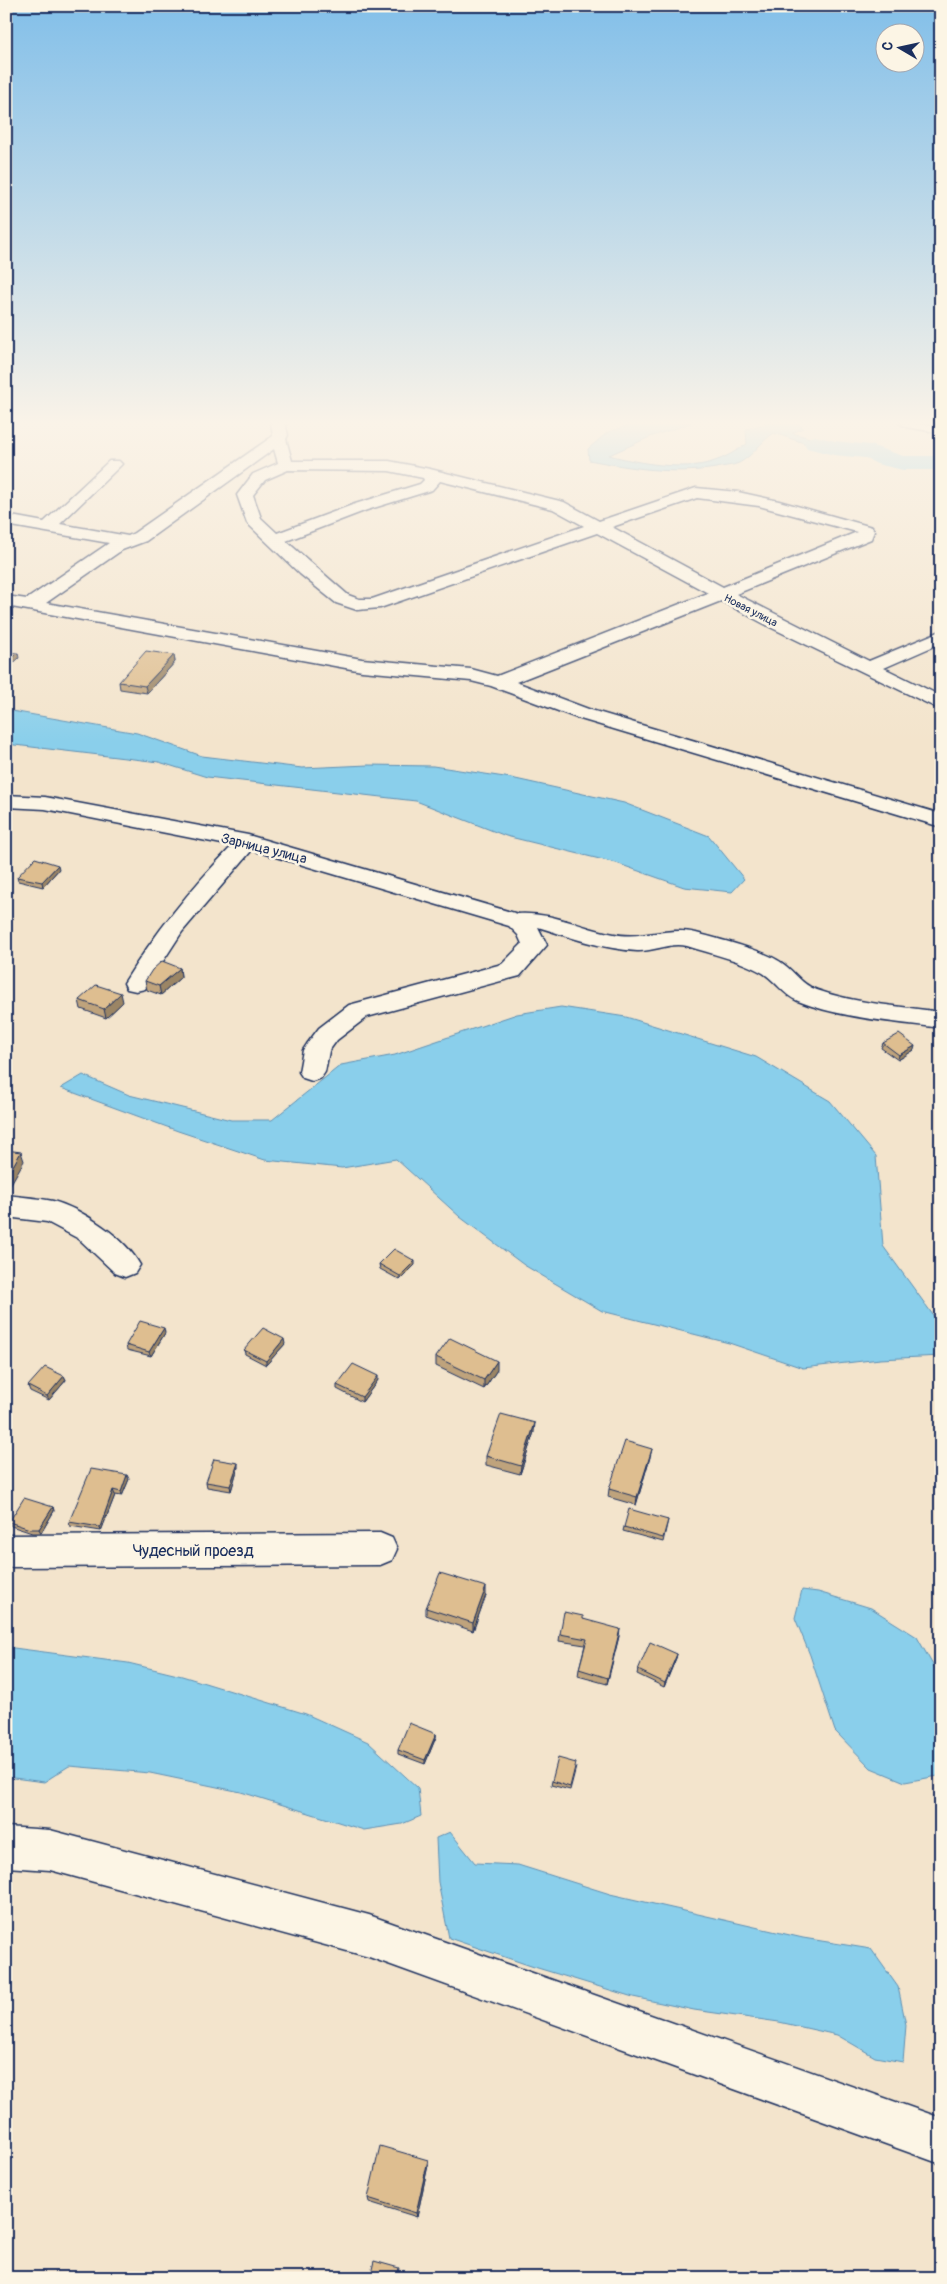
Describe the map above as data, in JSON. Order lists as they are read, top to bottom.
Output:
{
  "streets": {
    "street": ["Новая улица", "Зарница улица", "Чудесный проезд"]
  },
  "north": "left"
}
